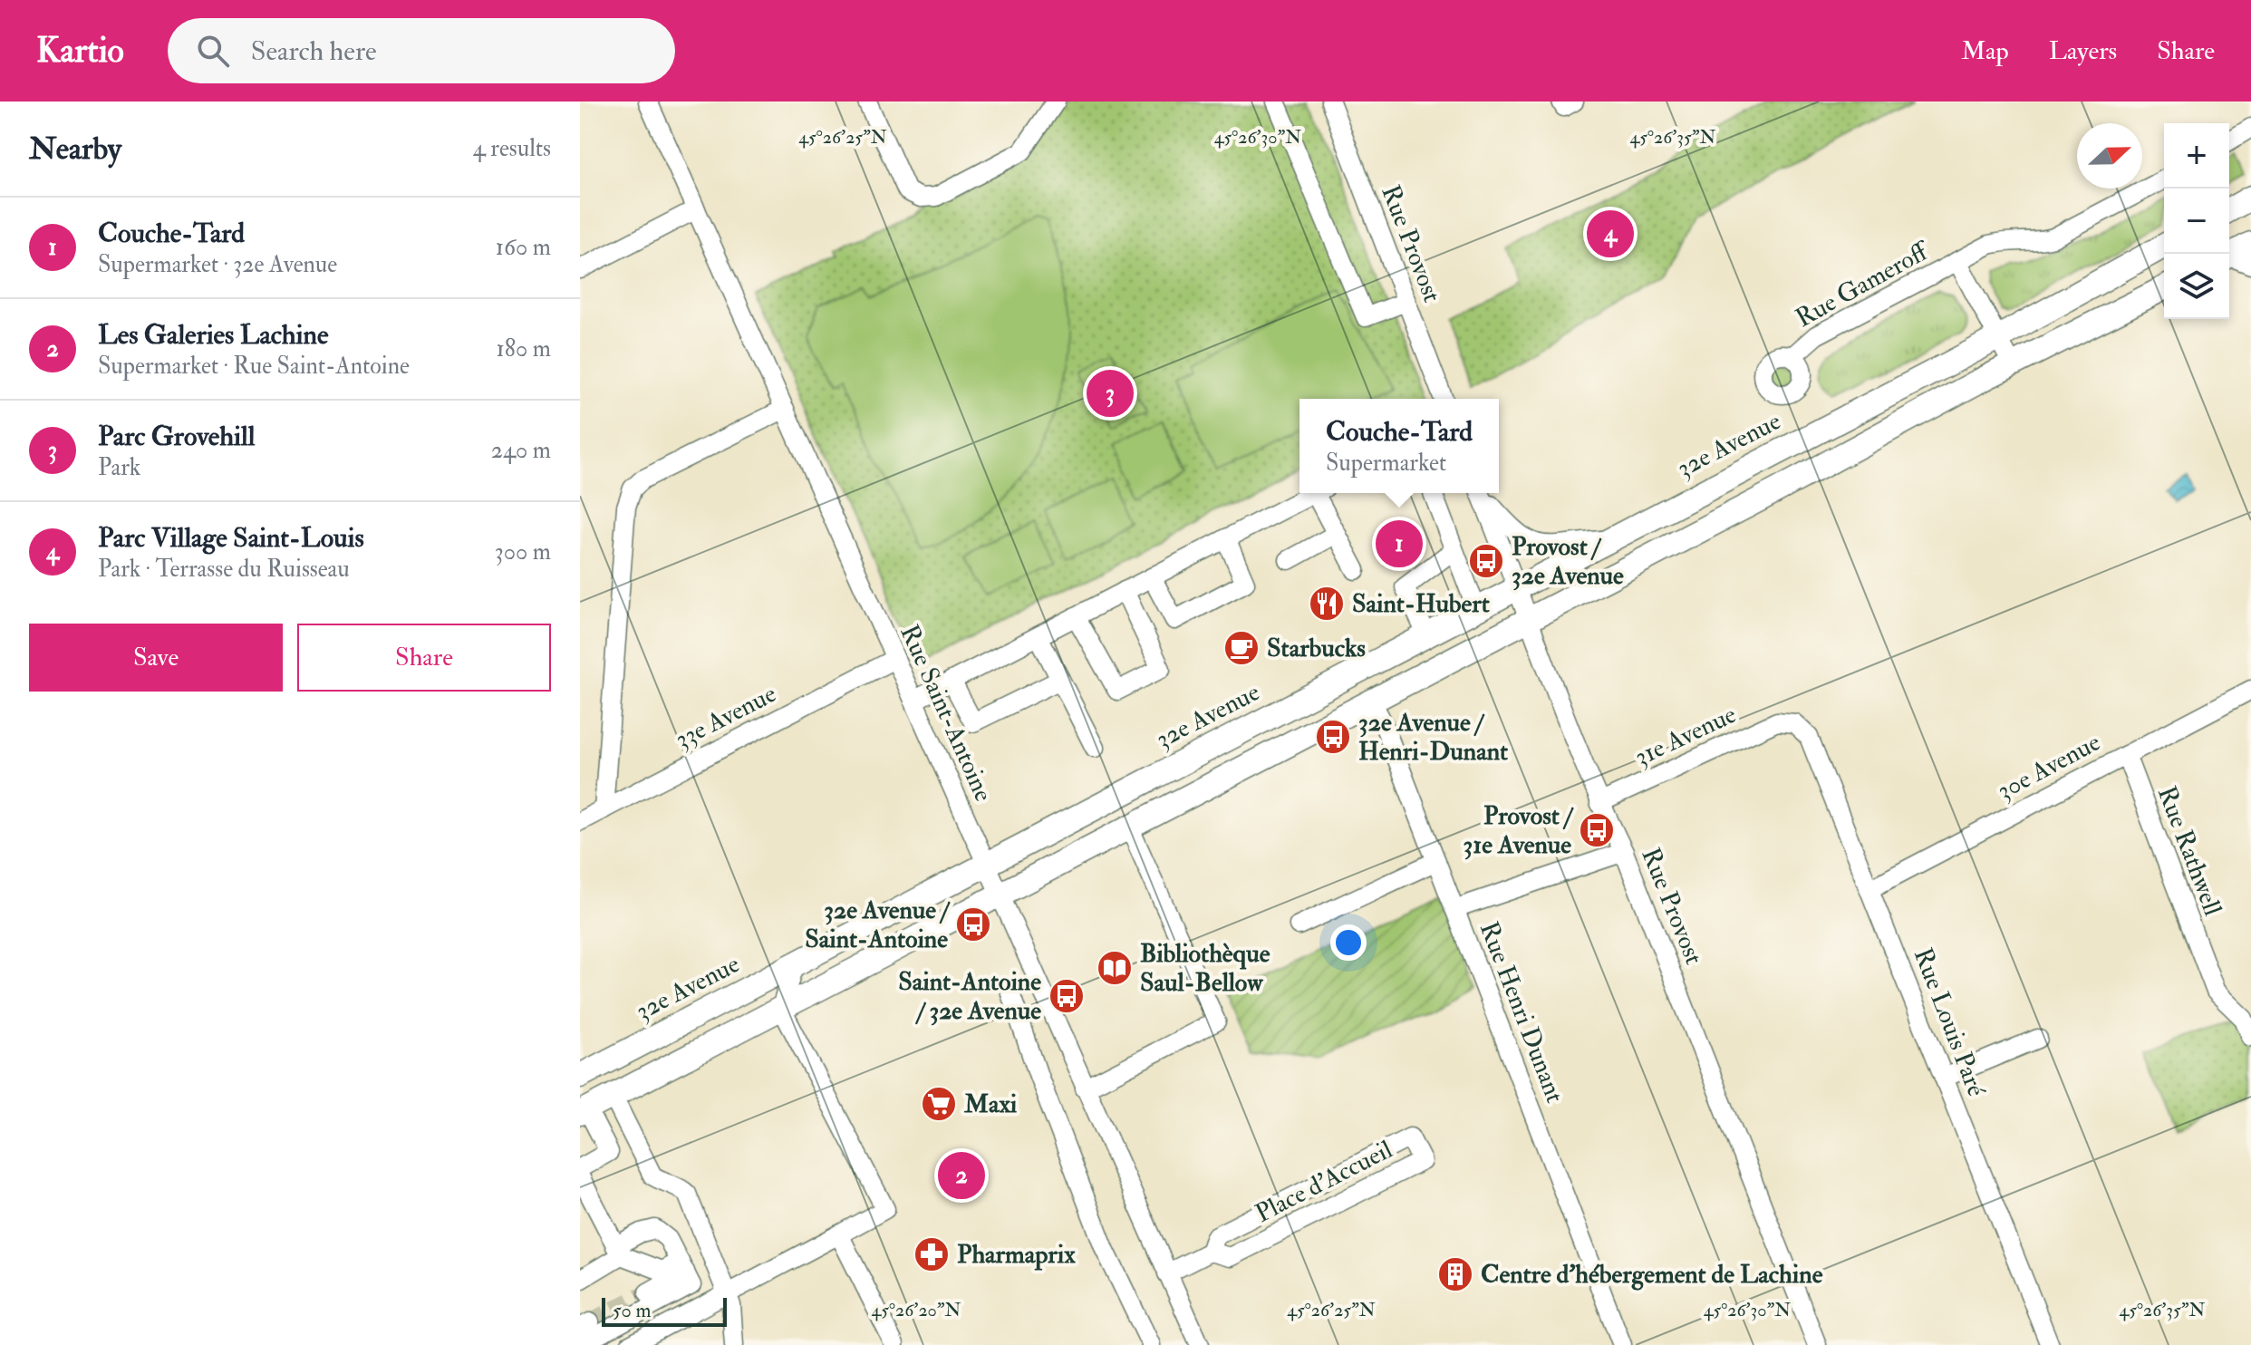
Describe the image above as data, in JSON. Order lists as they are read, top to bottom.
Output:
{
  "streets": {
    "main road": ["32e Avenue"],
    "street": [
      "Rue Provost",
      "Rue Gameroff",
      "Rue Saint-Antoine",
      "33e Avenue",
      "31e Avenue",
      "30e Avenue",
      "Rue Rathwell",
      "Rue Henri Dunant",
      "Rue Louis Paré",
      "Place d'Accueil"
    ]
  },
  "crossings": [
    ["Rue Provost", "32e Avenue"],
    ["Rue Provost", "31e Avenue"],
    ["Rue Gameroff", "32e Avenue"],
    ["32e Avenue", "Rue Saint-Antoine"],
    ["Rue Saint-Antoine", "33e Avenue"],
    ["Rue Saint-Antoine", "Place d'Accueil"],
    ["31e Avenue", "Rue Louis Paré"],
    ["30e Avenue", "Rue Rathwell"],
    ["30e Avenue", "Rue Louis Paré"]
  ],
  "places": {
    "bus stop": [
      "Provost / 32e Avenue",
      "32e Avenue / Henri-Dunant",
      "Provost / 31e Avenue",
      "32e Avenue / Saint-Antoine",
      "Saint-Antoine / 32e Avenue"
    ],
    "restaurant": ["Saint-Hubert"],
    "cafe": ["Starbucks"],
    "library": ["Bibliothèque Saul-Bellow"],
    "supermarket": ["Maxi"],
    "pharmacy": ["Pharmaprix"],
    "building": ["Centre d'hébergement de Lachine"]
  },
  "scale_bar": "50 m",
  "north": "right",
  "page": {
    "header": "Kartio",
    "search": "Search here",
    "nav": ["Map", "Layers", "Share"],
    "heading": ["Nearby", "4 results"],
    "map_buttons": ["+", "−"],
    "list": [
      {
        "mark": "1",
        "name": "Couche-Tard",
        "note": "Supermarket · 32e Avenue",
        "value": "160 m"
      },
      {
        "mark": "2",
        "name": "Les Galeries Lachine",
        "note": "Supermarket · Rue Saint-Antoine",
        "value": "180 m"
      },
      {
        "mark": "3",
        "name": "Parc Grovehill",
        "note": "Park",
        "value": "240 m"
      },
      {
        "mark": "4",
        "name": "Parc Village Saint-Louis",
        "note": "Park · Terrasse du Ruisseau",
        "value": "300 m"
      }
    ],
    "pins": [
      "4",
      "3",
      "1",
      "2"
    ],
    "popup": ["Couche-Tard", "Supermarket"],
    "buttons": ["Save", "Share"],
    "scale": "50 m"
  },
  "coordinates": [
    "45°26'25\"N",
    "45°26'30\"N",
    "45°26'35\"N",
    "45°26'20\"N"
  ]
}
